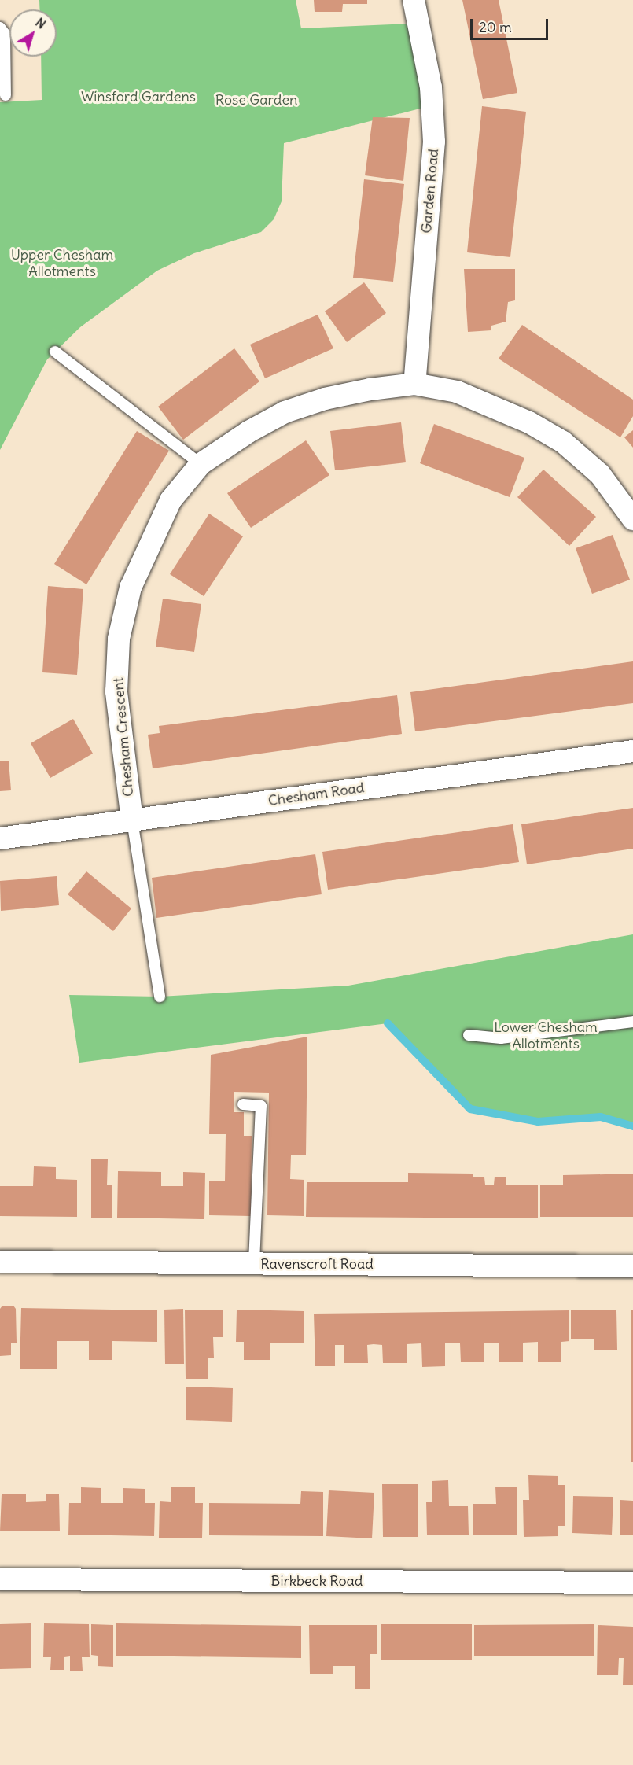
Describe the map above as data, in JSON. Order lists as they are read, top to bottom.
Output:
{
  "streets": {
    "street": [
      "Garden Road",
      "Chesham Crescent",
      "Chesham Road",
      "Ravenscroft Road",
      "Birkbeck Road"
    ]
  },
  "crossings": [
    ["Garden Road", "Chesham Crescent"],
    ["Chesham Crescent", "Chesham Road"]
  ],
  "parks": [
    "Winsford Gardens",
    "Rose Garden",
    "Upper Chesham Allotments",
    "Lower Chesham Allotments"
  ],
  "scale_bar": "20 m",
  "north": "top right"
}
